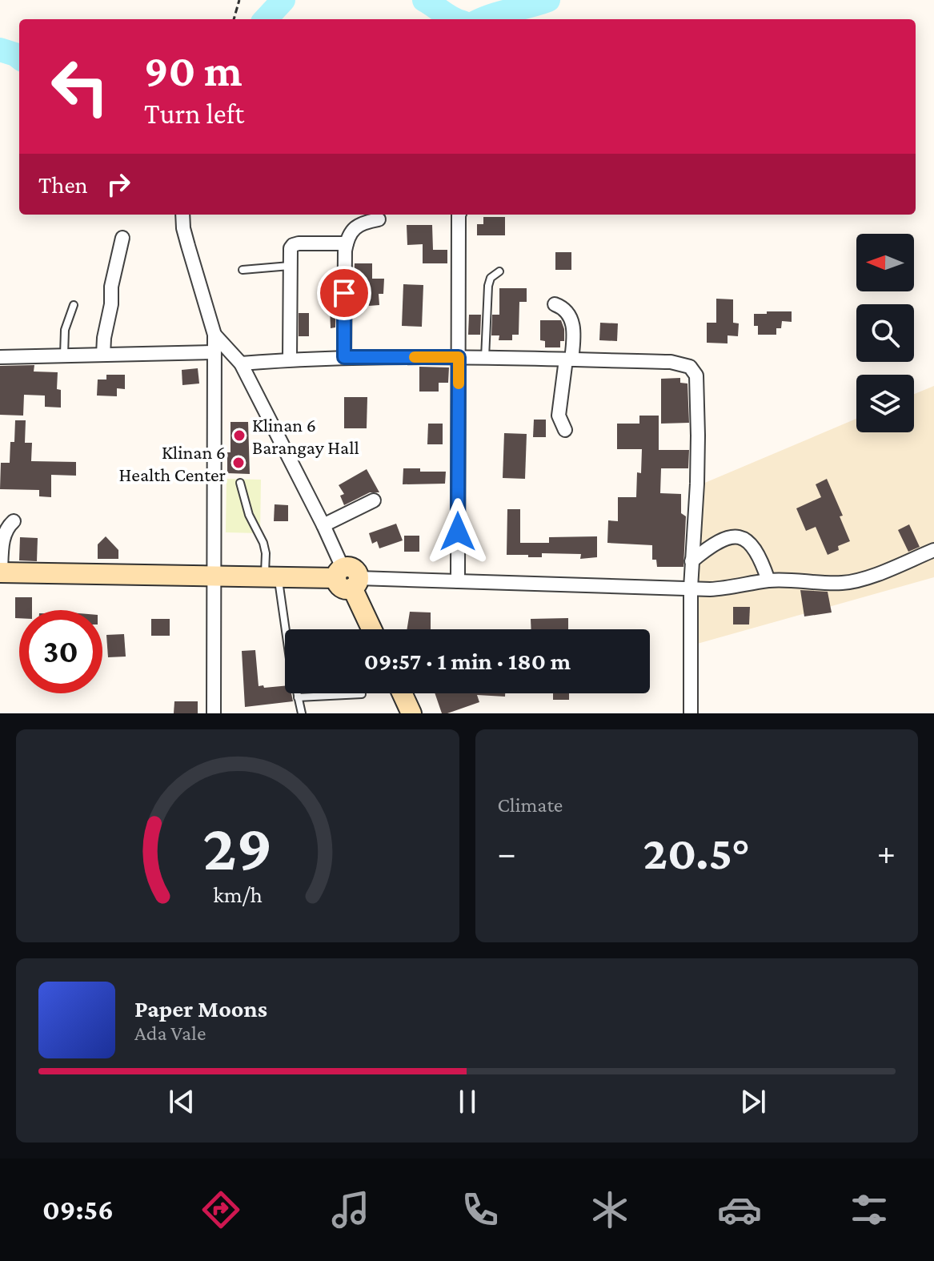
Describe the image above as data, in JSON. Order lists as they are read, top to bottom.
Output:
{
  "places": ["Klinan 6 Barangay Hall", "Klinan 6 Health Center"],
  "north": "left",
  "page": {
    "turn": ["90 m", "Turn left"],
    "then": "Then",
    "limit": "30",
    "trip": "09:57 · 1 min · 180 m",
    "tile": "Climate",
    "heat": ["−", "20.5°", "+"],
    "song": ["Paper Moons", "Ada Vale"],
    "tabs": "09:56",
    "gauge": ["29", "km/h"]
  }
}
